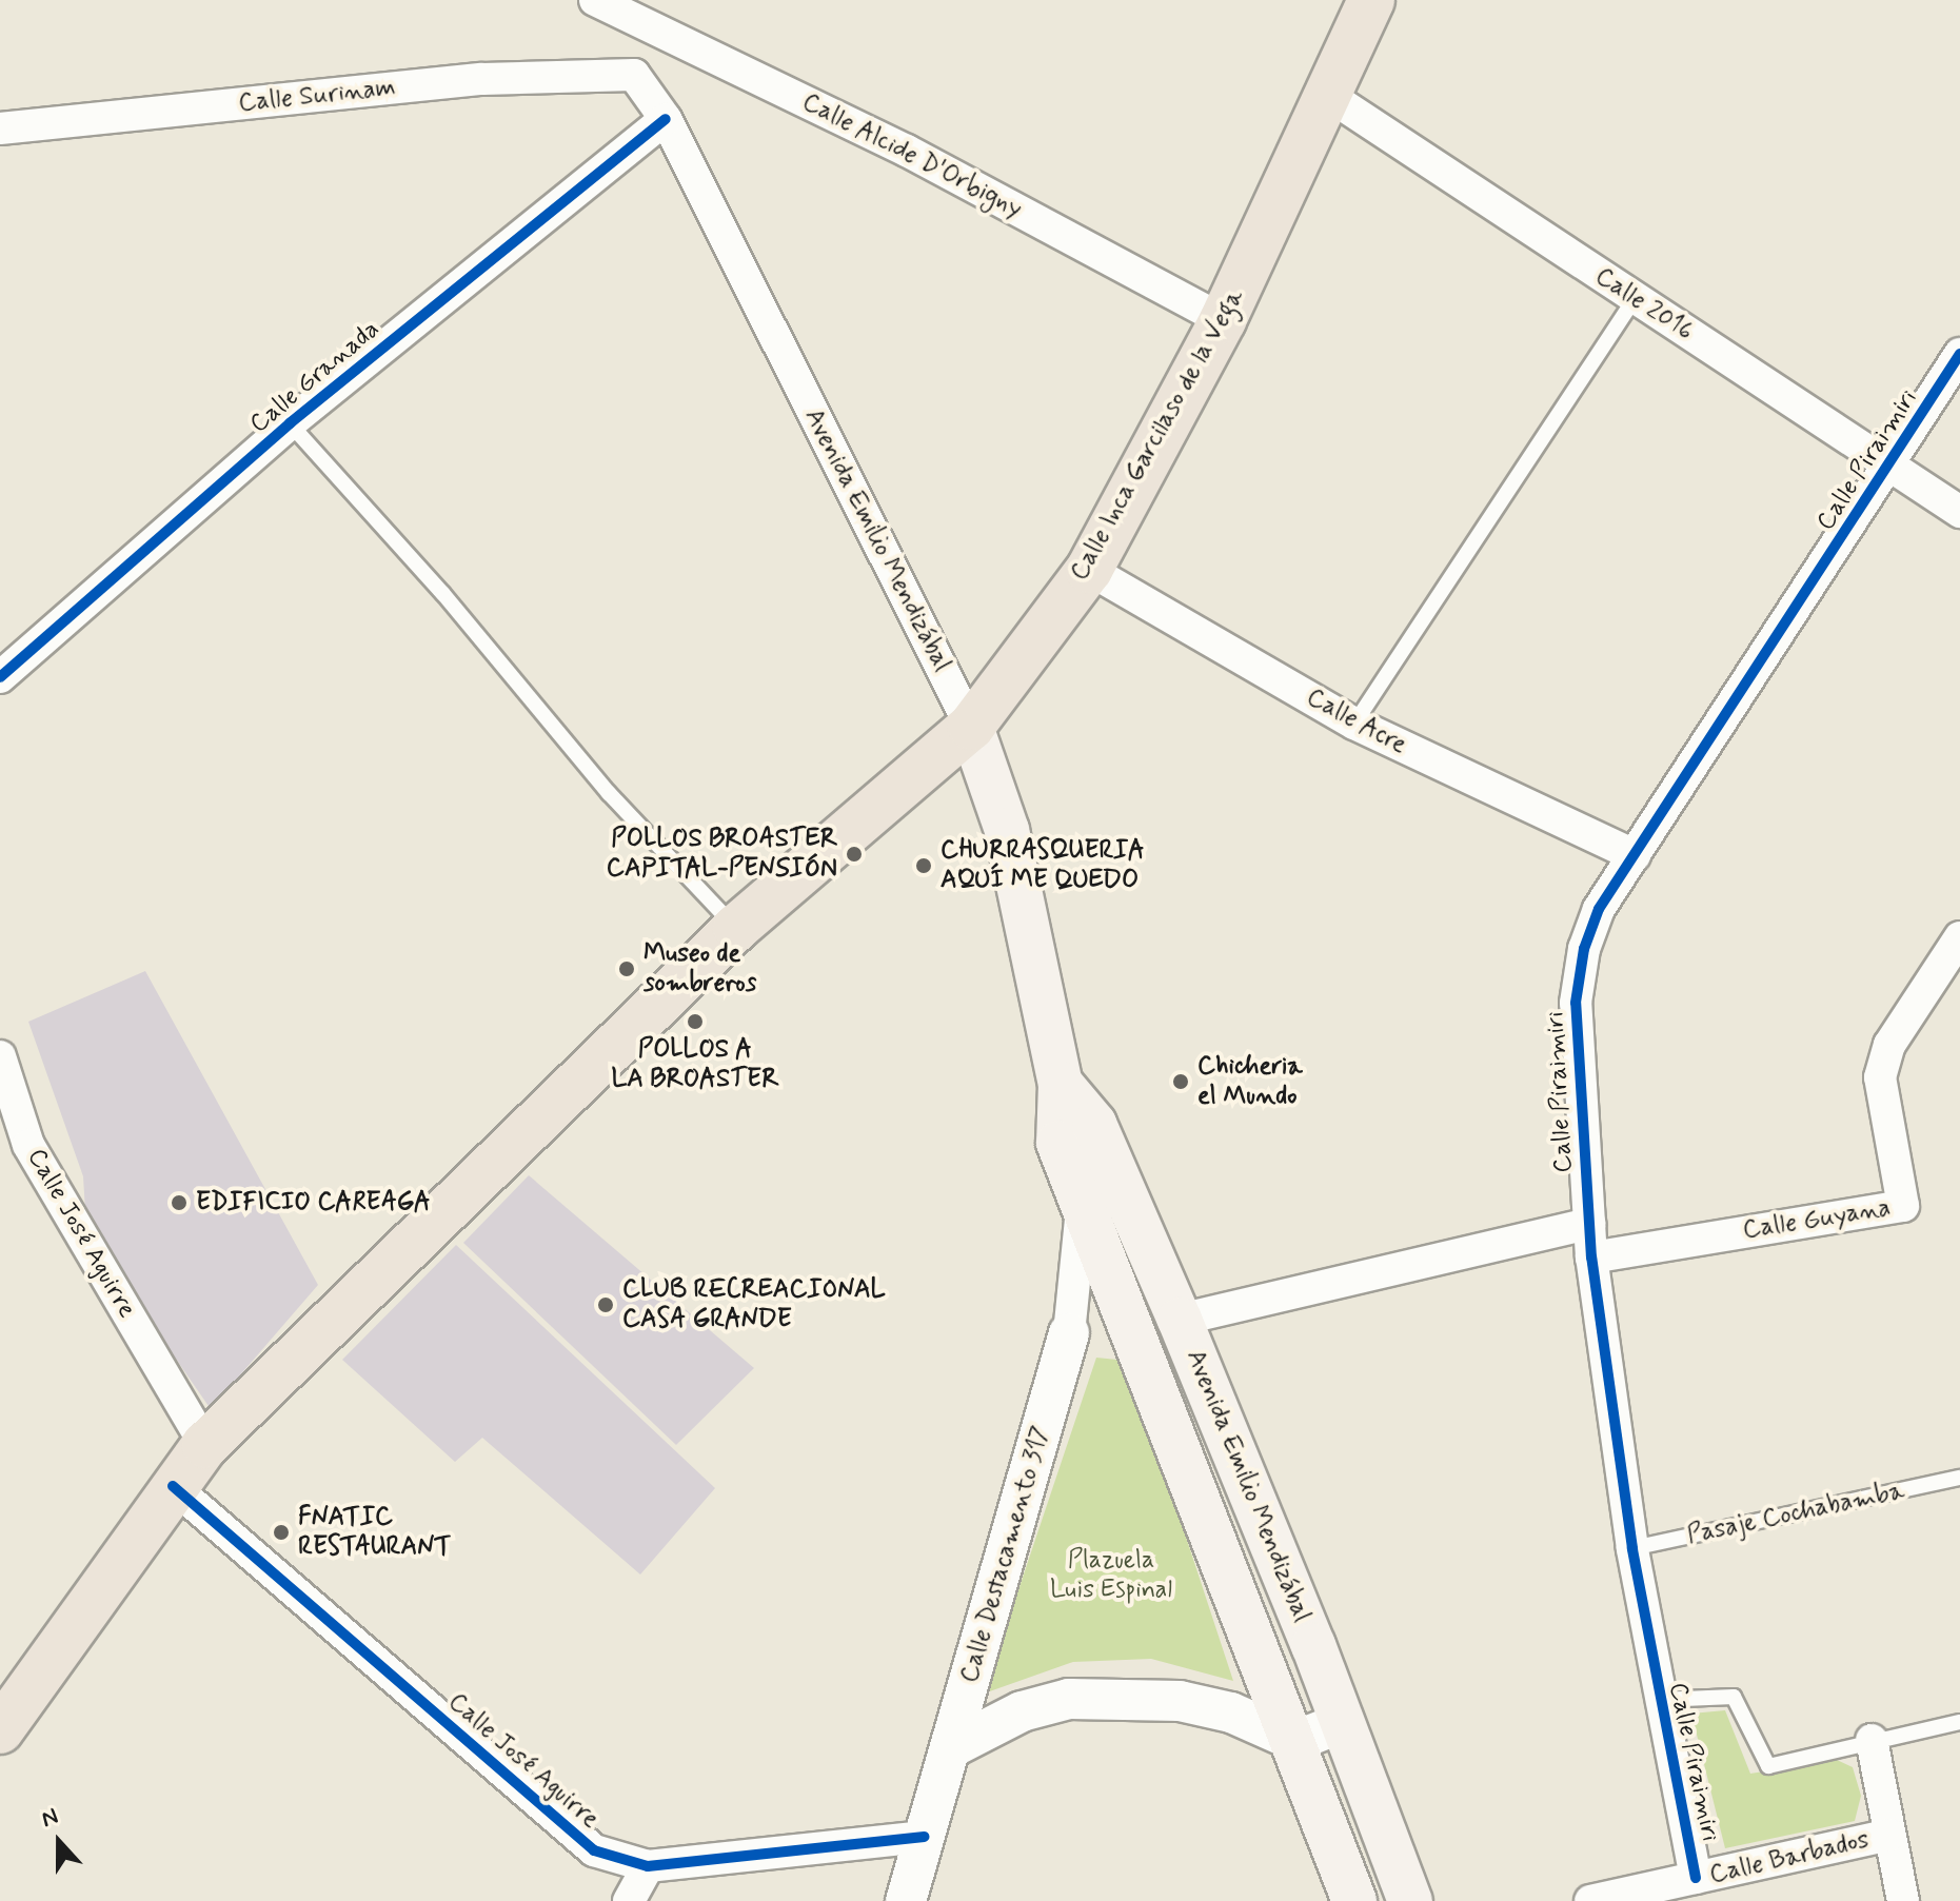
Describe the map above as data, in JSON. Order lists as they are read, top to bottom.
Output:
{
  "streets": {
    "main road": ["Calle Inca Garcilaso de la Vega", "Avenida Emilio Mendizábal"],
    "street": [
      "Calle Surinam",
      "Calle Alcide D'Orbigny",
      "Calle 2016",
      "Calle Granada",
      "Calle Piraimiri",
      "Calle Acre",
      "Calle Guyana",
      "Calle José Aguirre",
      "Calle Destacamento 317",
      "Calle Barbados"
    ],
    "lane": ["Pasaje Cochabamba"]
  },
  "crossings": [
    ["Calle Surinam", "Avenida Emilio Mendizábal"],
    ["Calle Alcide D'Orbigny", "Calle Inca Garcilaso de la Vega"],
    ["Calle 2016", "Calle Inca Garcilaso de la Vega"],
    ["Calle 2016", "Calle Piraimiri"],
    ["Calle Granada", "Avenida Emilio Mendizábal"],
    ["Calle Inca Garcilaso de la Vega", "Avenida Emilio Mendizábal"],
    ["Calle Inca Garcilaso de la Vega", "Calle Acre"],
    ["Calle Inca Garcilaso de la Vega", "Calle José Aguirre"],
    ["Calle Piraimiri", "Calle Acre"],
    ["Calle Piraimiri", "Calle Guyana"],
    ["Calle Piraimiri", "Pasaje Cochabamba"],
    ["Calle Piraimiri", "Calle Barbados"],
    ["Avenida Emilio Mendizábal", "Calle Destacamento 317"],
    ["Calle José Aguirre", "Calle Destacamento 317"]
  ],
  "parks": ["Plazuela Luis Espinal"],
  "places": [
    "POLLOS BROASTER CAPITAL-PENSIÓN",
    "CHURRASQUERIA AQUÍ ME QUEDO",
    "Museo de sombreros",
    "POLLOS A LA BROASTER",
    "Chicheria el Mundo",
    "EDIFICIO CAREAGA",
    "CLUB RECREACIONAL CASA GRANDE",
    "FNATIC RESTAURANT"
  ],
  "north": "top"
}
